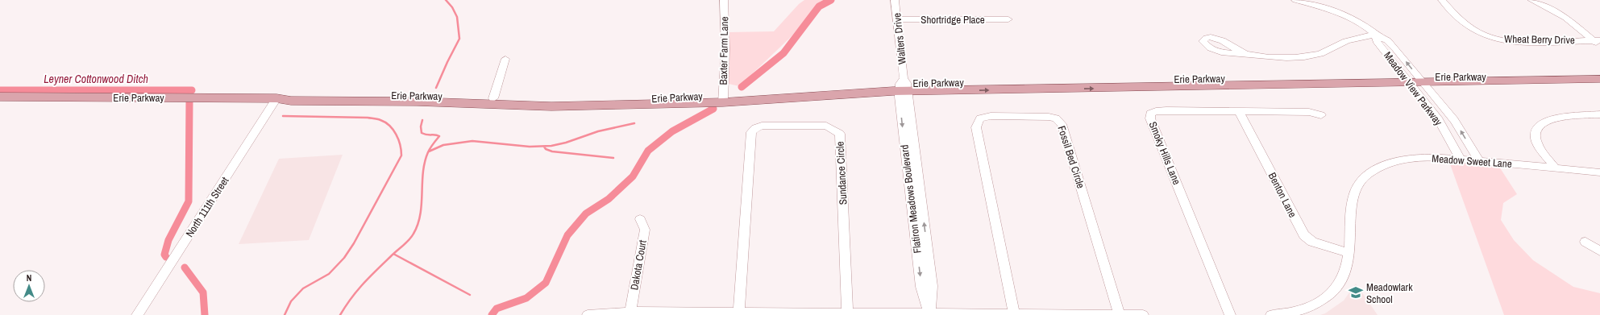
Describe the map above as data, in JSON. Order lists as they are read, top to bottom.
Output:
{
  "streets": {
    "main road": ["Erie Parkway"],
    "street": [
      "Shortridge Place",
      "Walters Drive",
      "Wheat Berry Drive",
      "Baxter Farm Lane",
      "Meadow View Parkway",
      "Smoky Hills Lane",
      "Fossil Bed Circle",
      "Meadow Sweet Lane",
      "Sundance Circle",
      "Benton Lane",
      "Flatiron Meadows Boulevard",
      "North 111th Street",
      "Dakota Court"
    ]
  },
  "crossings": [
    ["Shortridge Place", "Walters Drive"],
    ["Walters Drive", "Erie Parkway"],
    ["Walters Drive", "Flatiron Meadows Boulevard"],
    ["Baxter Farm Lane", "Erie Parkway"],
    ["Erie Parkway", "Meadow View Parkway"],
    ["Erie Parkway", "Flatiron Meadows Boulevard"],
    ["Erie Parkway", "North 111th Street"],
    ["Meadow View Parkway", "Meadow Sweet Lane"],
    ["Smoky Hills Lane", "Benton Lane"],
    ["Meadow Sweet Lane", "Benton Lane"]
  ],
  "water": ["Leyner Cottonwood Ditch"],
  "places": {
    "school or university": ["Meadowlark School"]
  },
  "north": "top"
}
